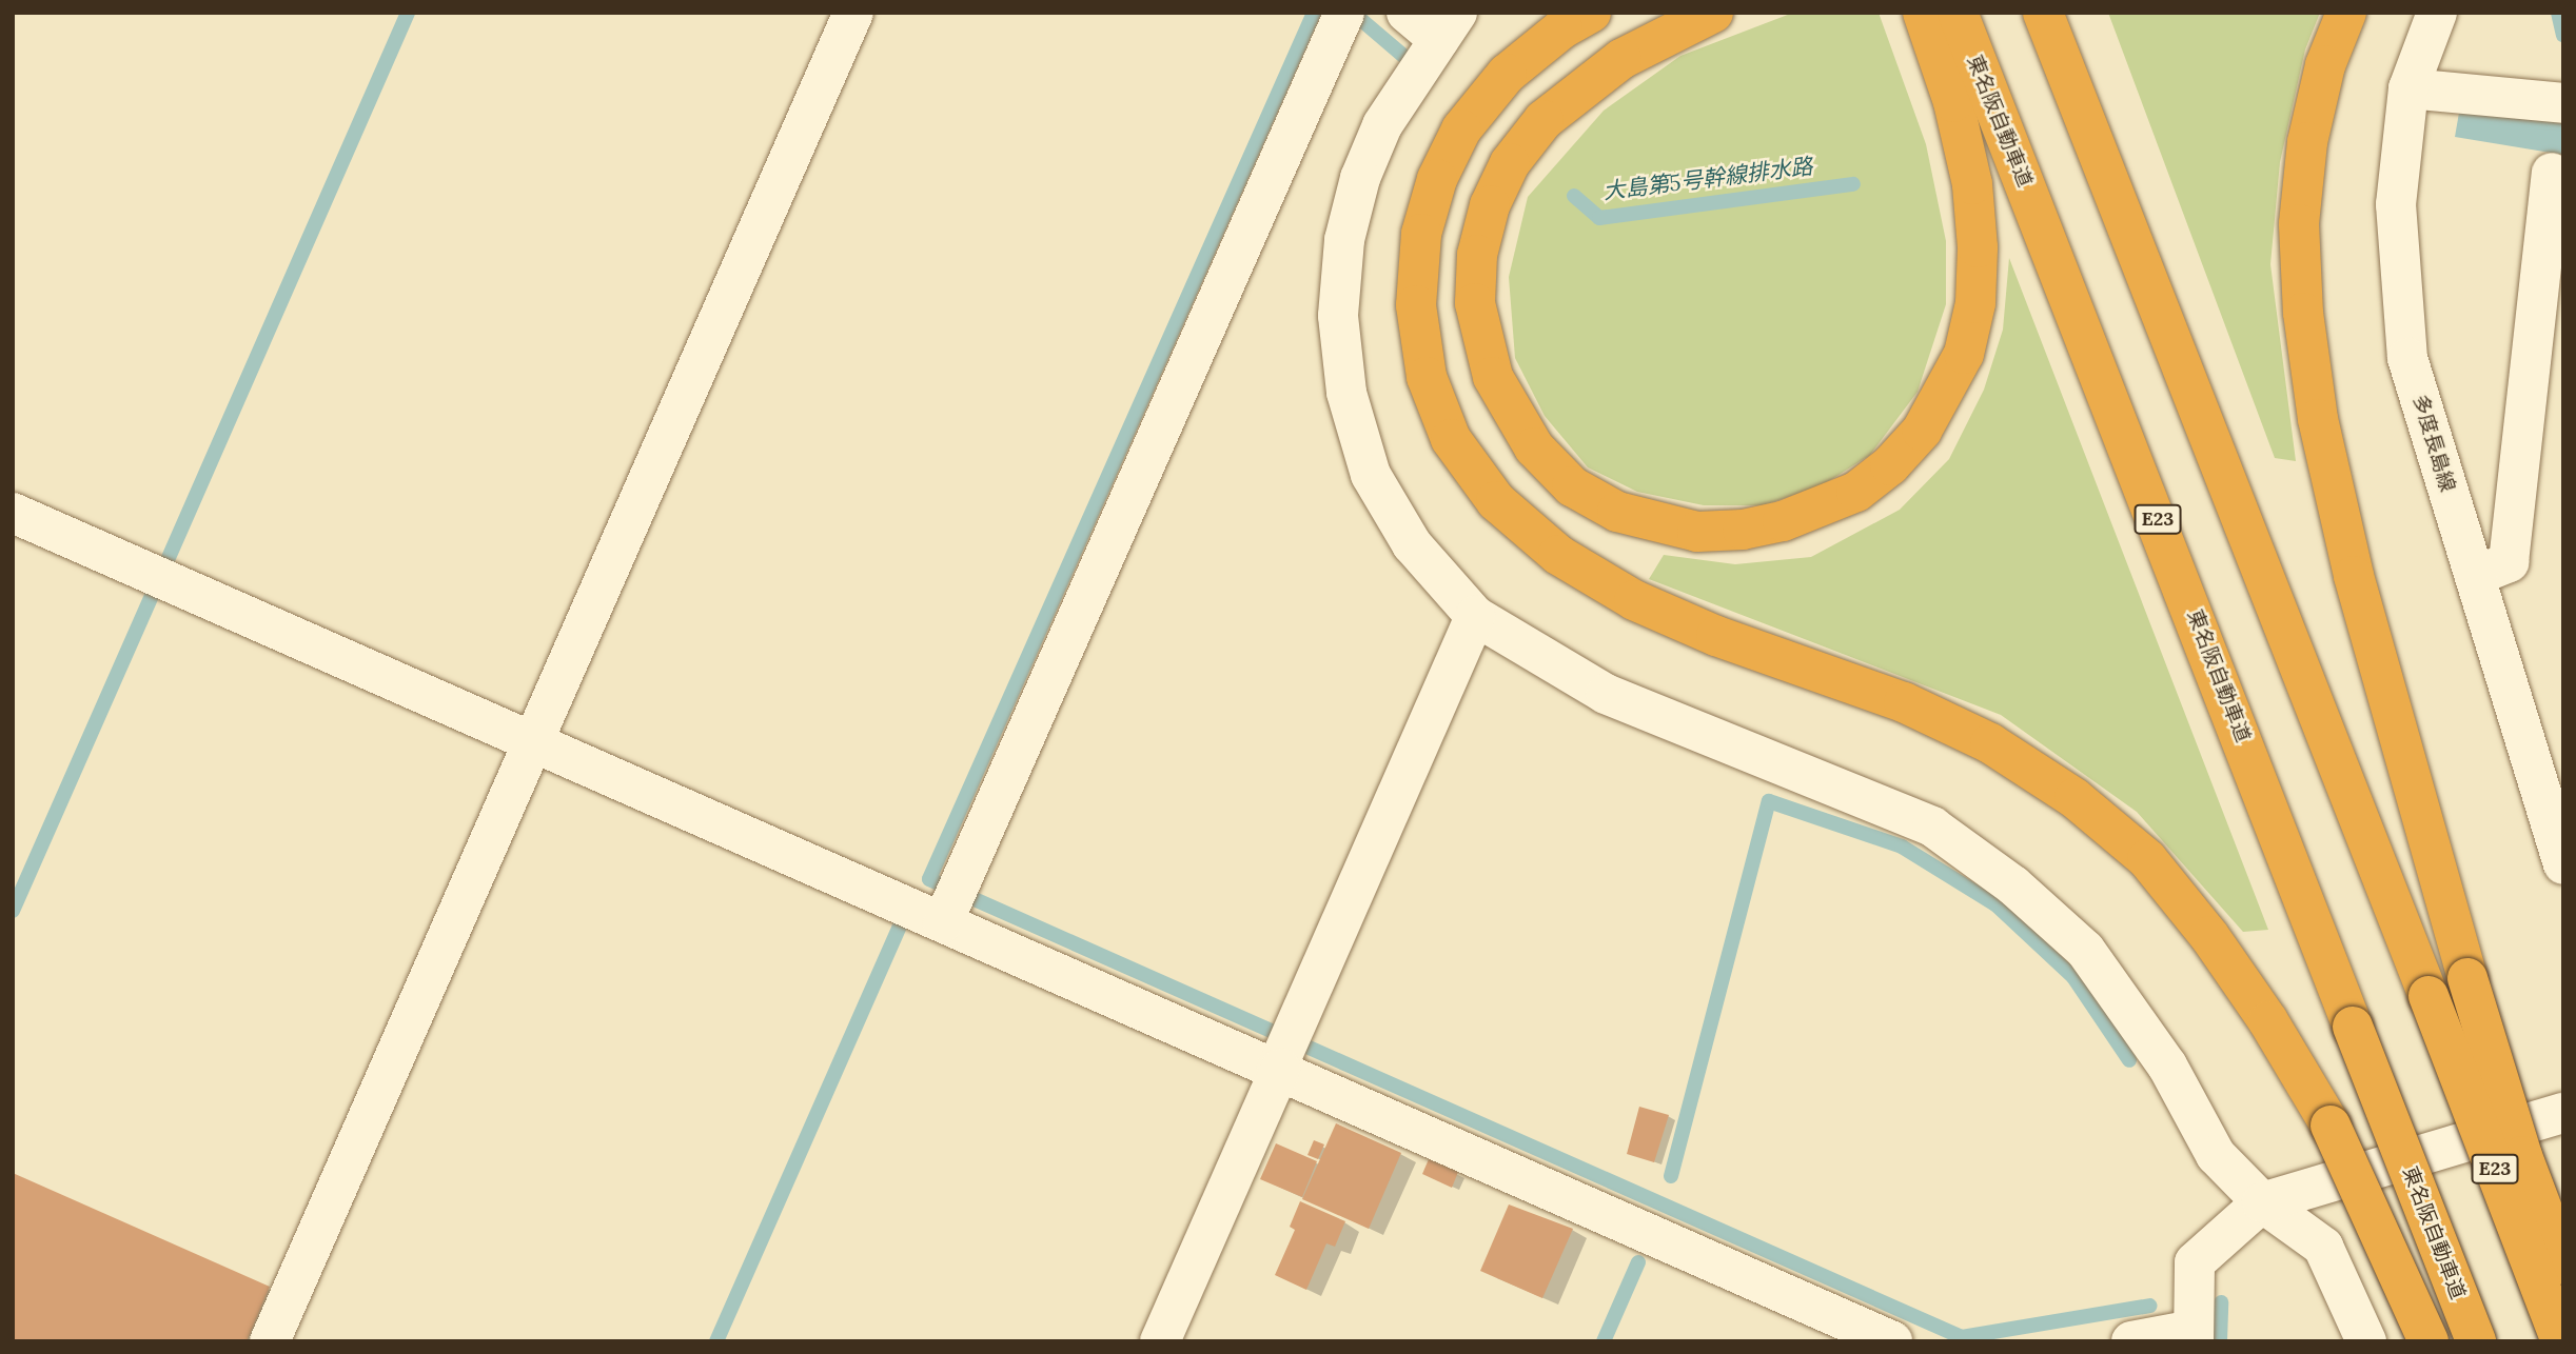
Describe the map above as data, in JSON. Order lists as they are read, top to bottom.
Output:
{
  "streets": {
    "highway": ["東名阪自動車道", "E23"],
    "street": ["多度長島線"]
  },
  "water": ["大島第5号幹線排水路"]
}
